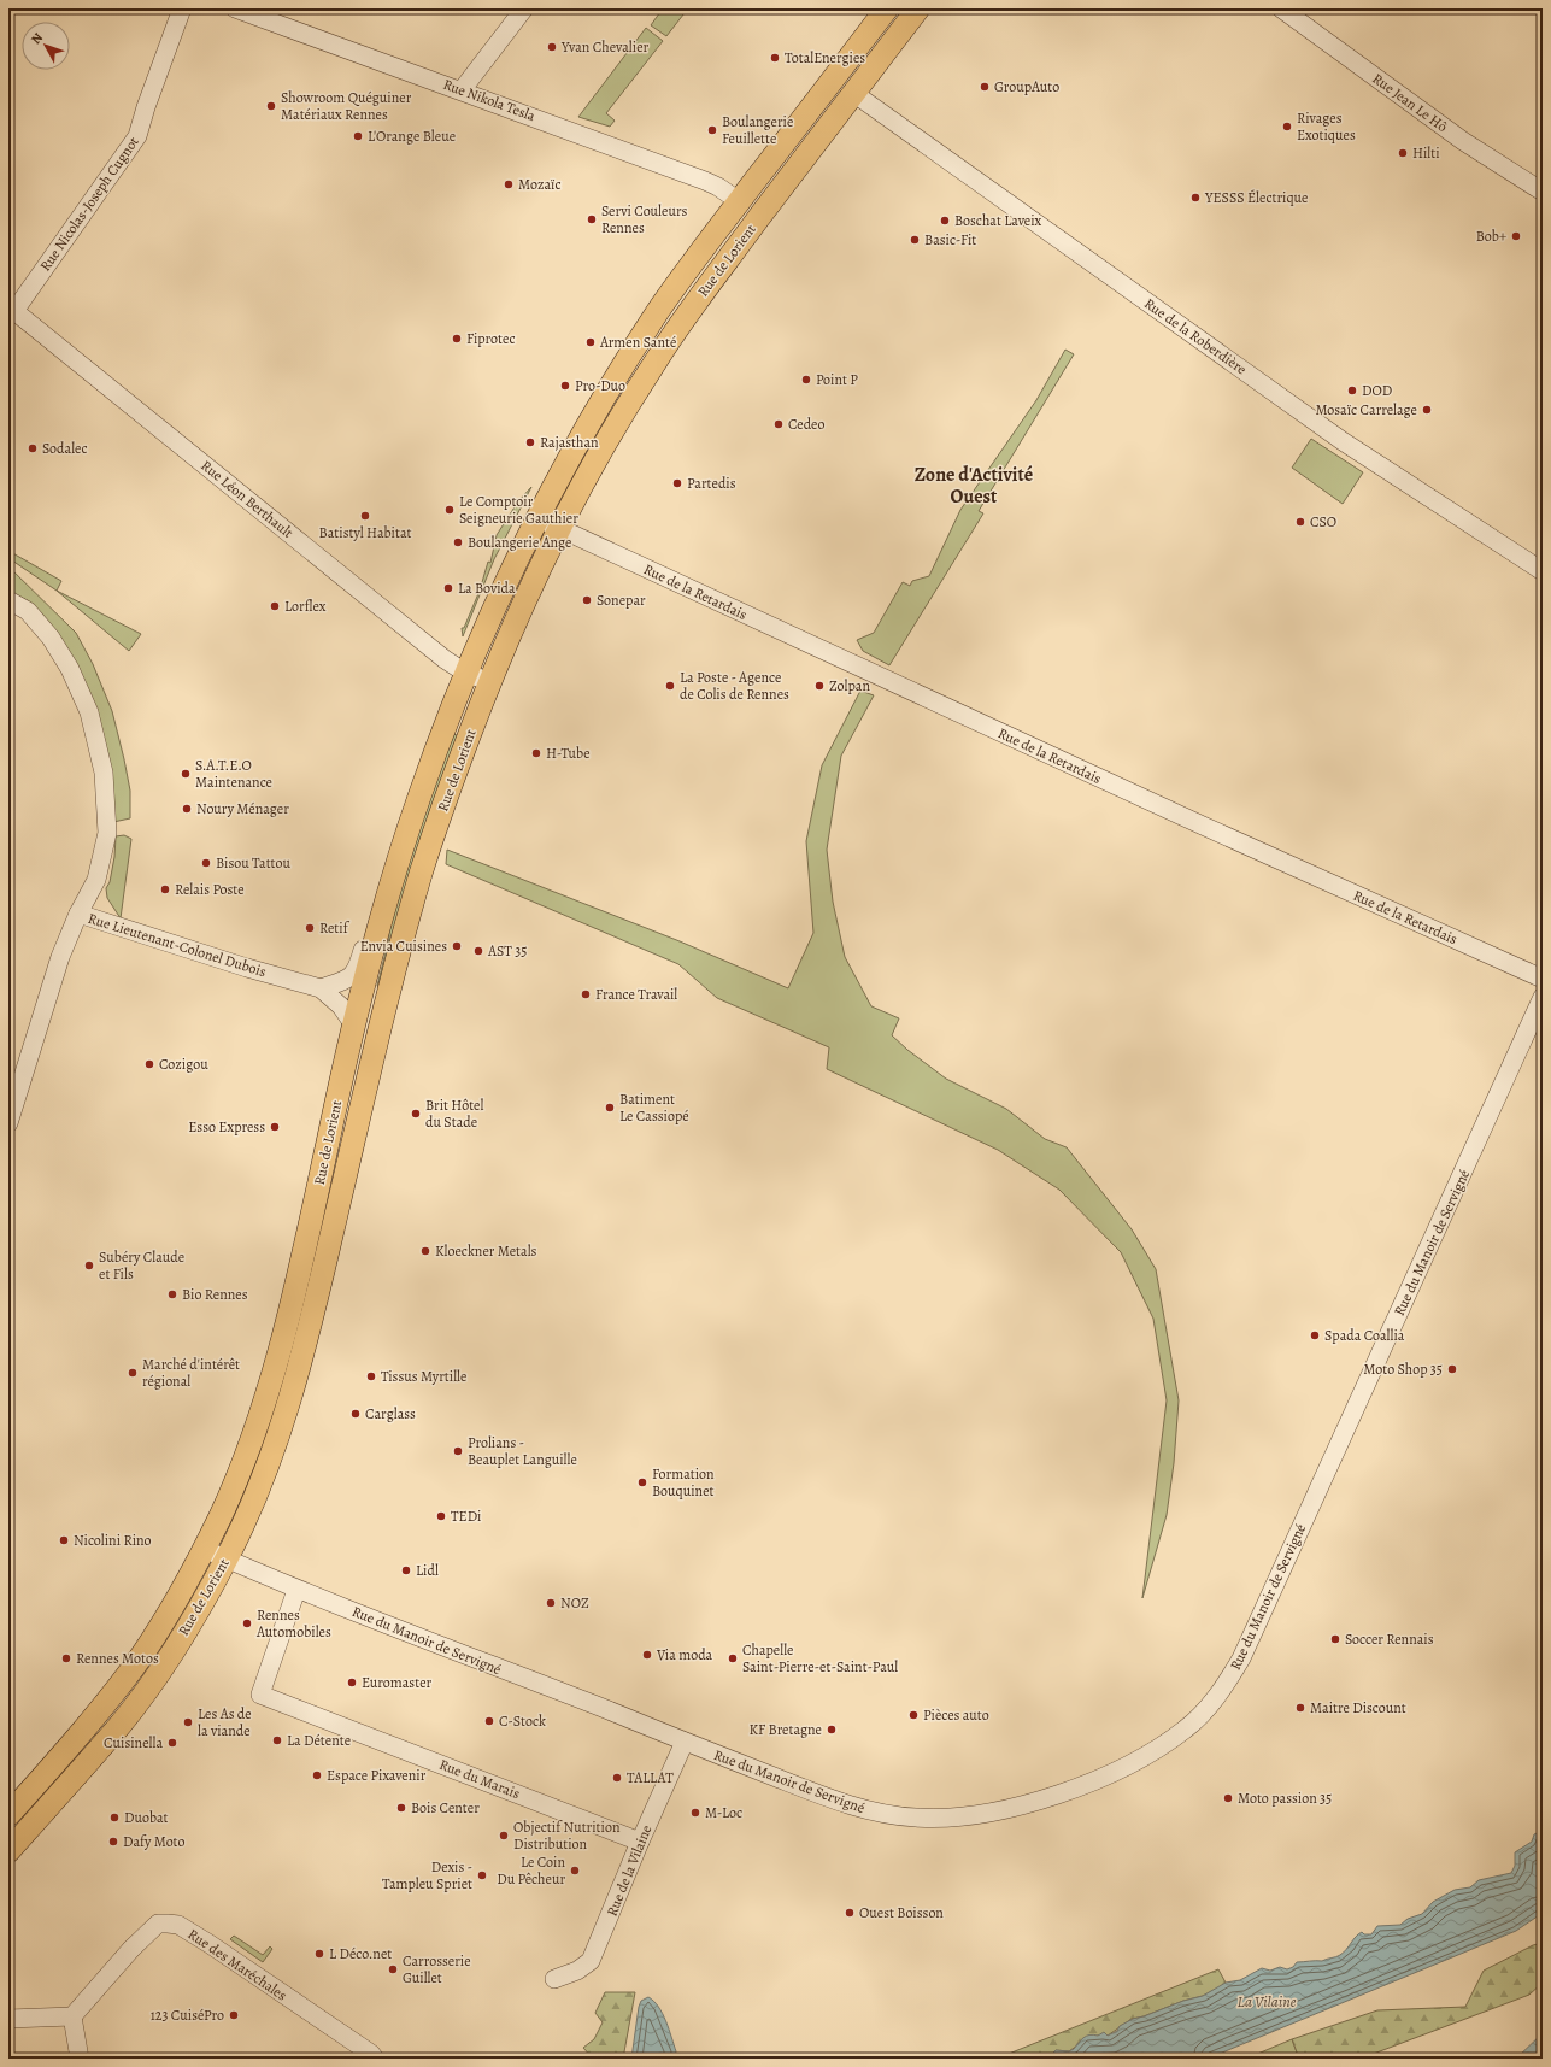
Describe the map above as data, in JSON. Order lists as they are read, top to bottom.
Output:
{
  "streets": {
    "main road": ["Rue de Lorient"],
    "street": [
      "Rue Nikola Tesla",
      "Rue Jean Le Hô",
      "Rue Nicolas-Joseph Cugnot",
      "Rue de la Roberdière",
      "Rue Léon Berthault",
      "Rue de la Retardais",
      "Rue Lieutenant-Colonel Dubois",
      "Rue du Manoir de Servigné",
      "Rue du Marais",
      "Rue de la Vilaine",
      "Rue des Maréchales"
    ]
  },
  "crossings": [
    ["Rue Nikola Tesla", "Rue de Lorient"],
    ["Rue Nicolas-Joseph Cugnot", "Rue Léon Berthault"],
    ["Rue de Lorient", "Rue de la Roberdière"],
    ["Rue de Lorient", "Rue Léon Berthault"],
    ["Rue de Lorient", "Rue de la Retardais"],
    ["Rue de Lorient", "Rue Lieutenant-Colonel Dubois"],
    ["Rue de Lorient", "Rue du Manoir de Servigné"],
    ["Rue du Manoir de Servigné", "Rue du Marais"],
    ["Rue du Manoir de Servigné", "Rue de la Vilaine"],
    ["Rue du Marais", "Rue de la Vilaine"]
  ],
  "districts": ["Zone d'Activité Ouest"],
  "water": ["La Vilaine"],
  "places": [
    "Yvan Chevalier",
    "TotalEnergies",
    "GroupAuto",
    "Showroom Quéguiner Matériaux Rennes",
    "Rivages Exotiques",
    "Boulangerie Feuillette",
    "L'Orange Bleue",
    "Hilti",
    "Mozaïc",
    "YESSS Électrique",
    "Servi Couleurs Rennes",
    "Boschat Laveix",
    "Bob+",
    "Basic-Fit",
    "Fiprotec",
    "Armen Santé",
    "Point P",
    "Pro-Duo",
    "DOD",
    "Mosaïc Carrelage",
    "Cedeo",
    "Rajasthan",
    "Sodalec",
    "Partedis",
    "Le Comptoir Seigneurie Gauthier",
    "Batistyl Habitat",
    "CSO",
    "Boulangerie Ange",
    "La Bovida",
    "Sonepar",
    "Lorflex",
    "La Poste - Agence de Colis de Rennes",
    "Zolpan",
    "H-Tube",
    "S.A.T.E.O Maintenance",
    "Noury Ménager",
    "Bisou Tattou",
    "Relais Poste",
    "Retif",
    "Envia Cuisines",
    "AST 35",
    "France Travail",
    "Cozigou",
    "Batiment Le Cassiopé",
    "Brit Hôtel du Stade",
    "Esso Express",
    "Kloeckner Metals",
    "Subéry Claude et Fils",
    "Bio Rennes",
    "Spada Coallia",
    "Moto Shop 35",
    "Marché d'intérêt régional",
    "Tissus Myrtille",
    "Carglass",
    "Prolians - Beauplet Languille",
    "Formation Bouquinet",
    "TEDi",
    "Nicolini Rino",
    "Lidl",
    "NOZ",
    "Rennes Automobiles",
    "Soccer Rennais",
    "Via moda",
    "Rennes Motos",
    "Chapelle Saint-Pierre-et-Saint-Paul",
    "Euromaster",
    "Maitre Discount",
    "Pièces auto",
    "C-Stock",
    "Les As de la viande",
    "KF Bretagne",
    "La Détente",
    "Cuisinella",
    "Espace Pixavenir",
    "TALLAT",
    "Moto passion 35",
    "Bois Center",
    "M-Loc",
    "Duobat",
    "Objectif Nutrition Distribution",
    "Dafy Moto",
    "Le Coin Du Pêcheur",
    "Dexis - Tampleu Spriet",
    "Ouest Boisson",
    "L Déco.net",
    "Carrosserie Guillet",
    "123 CuiséPro"
  ],
  "north": "top left"
}
